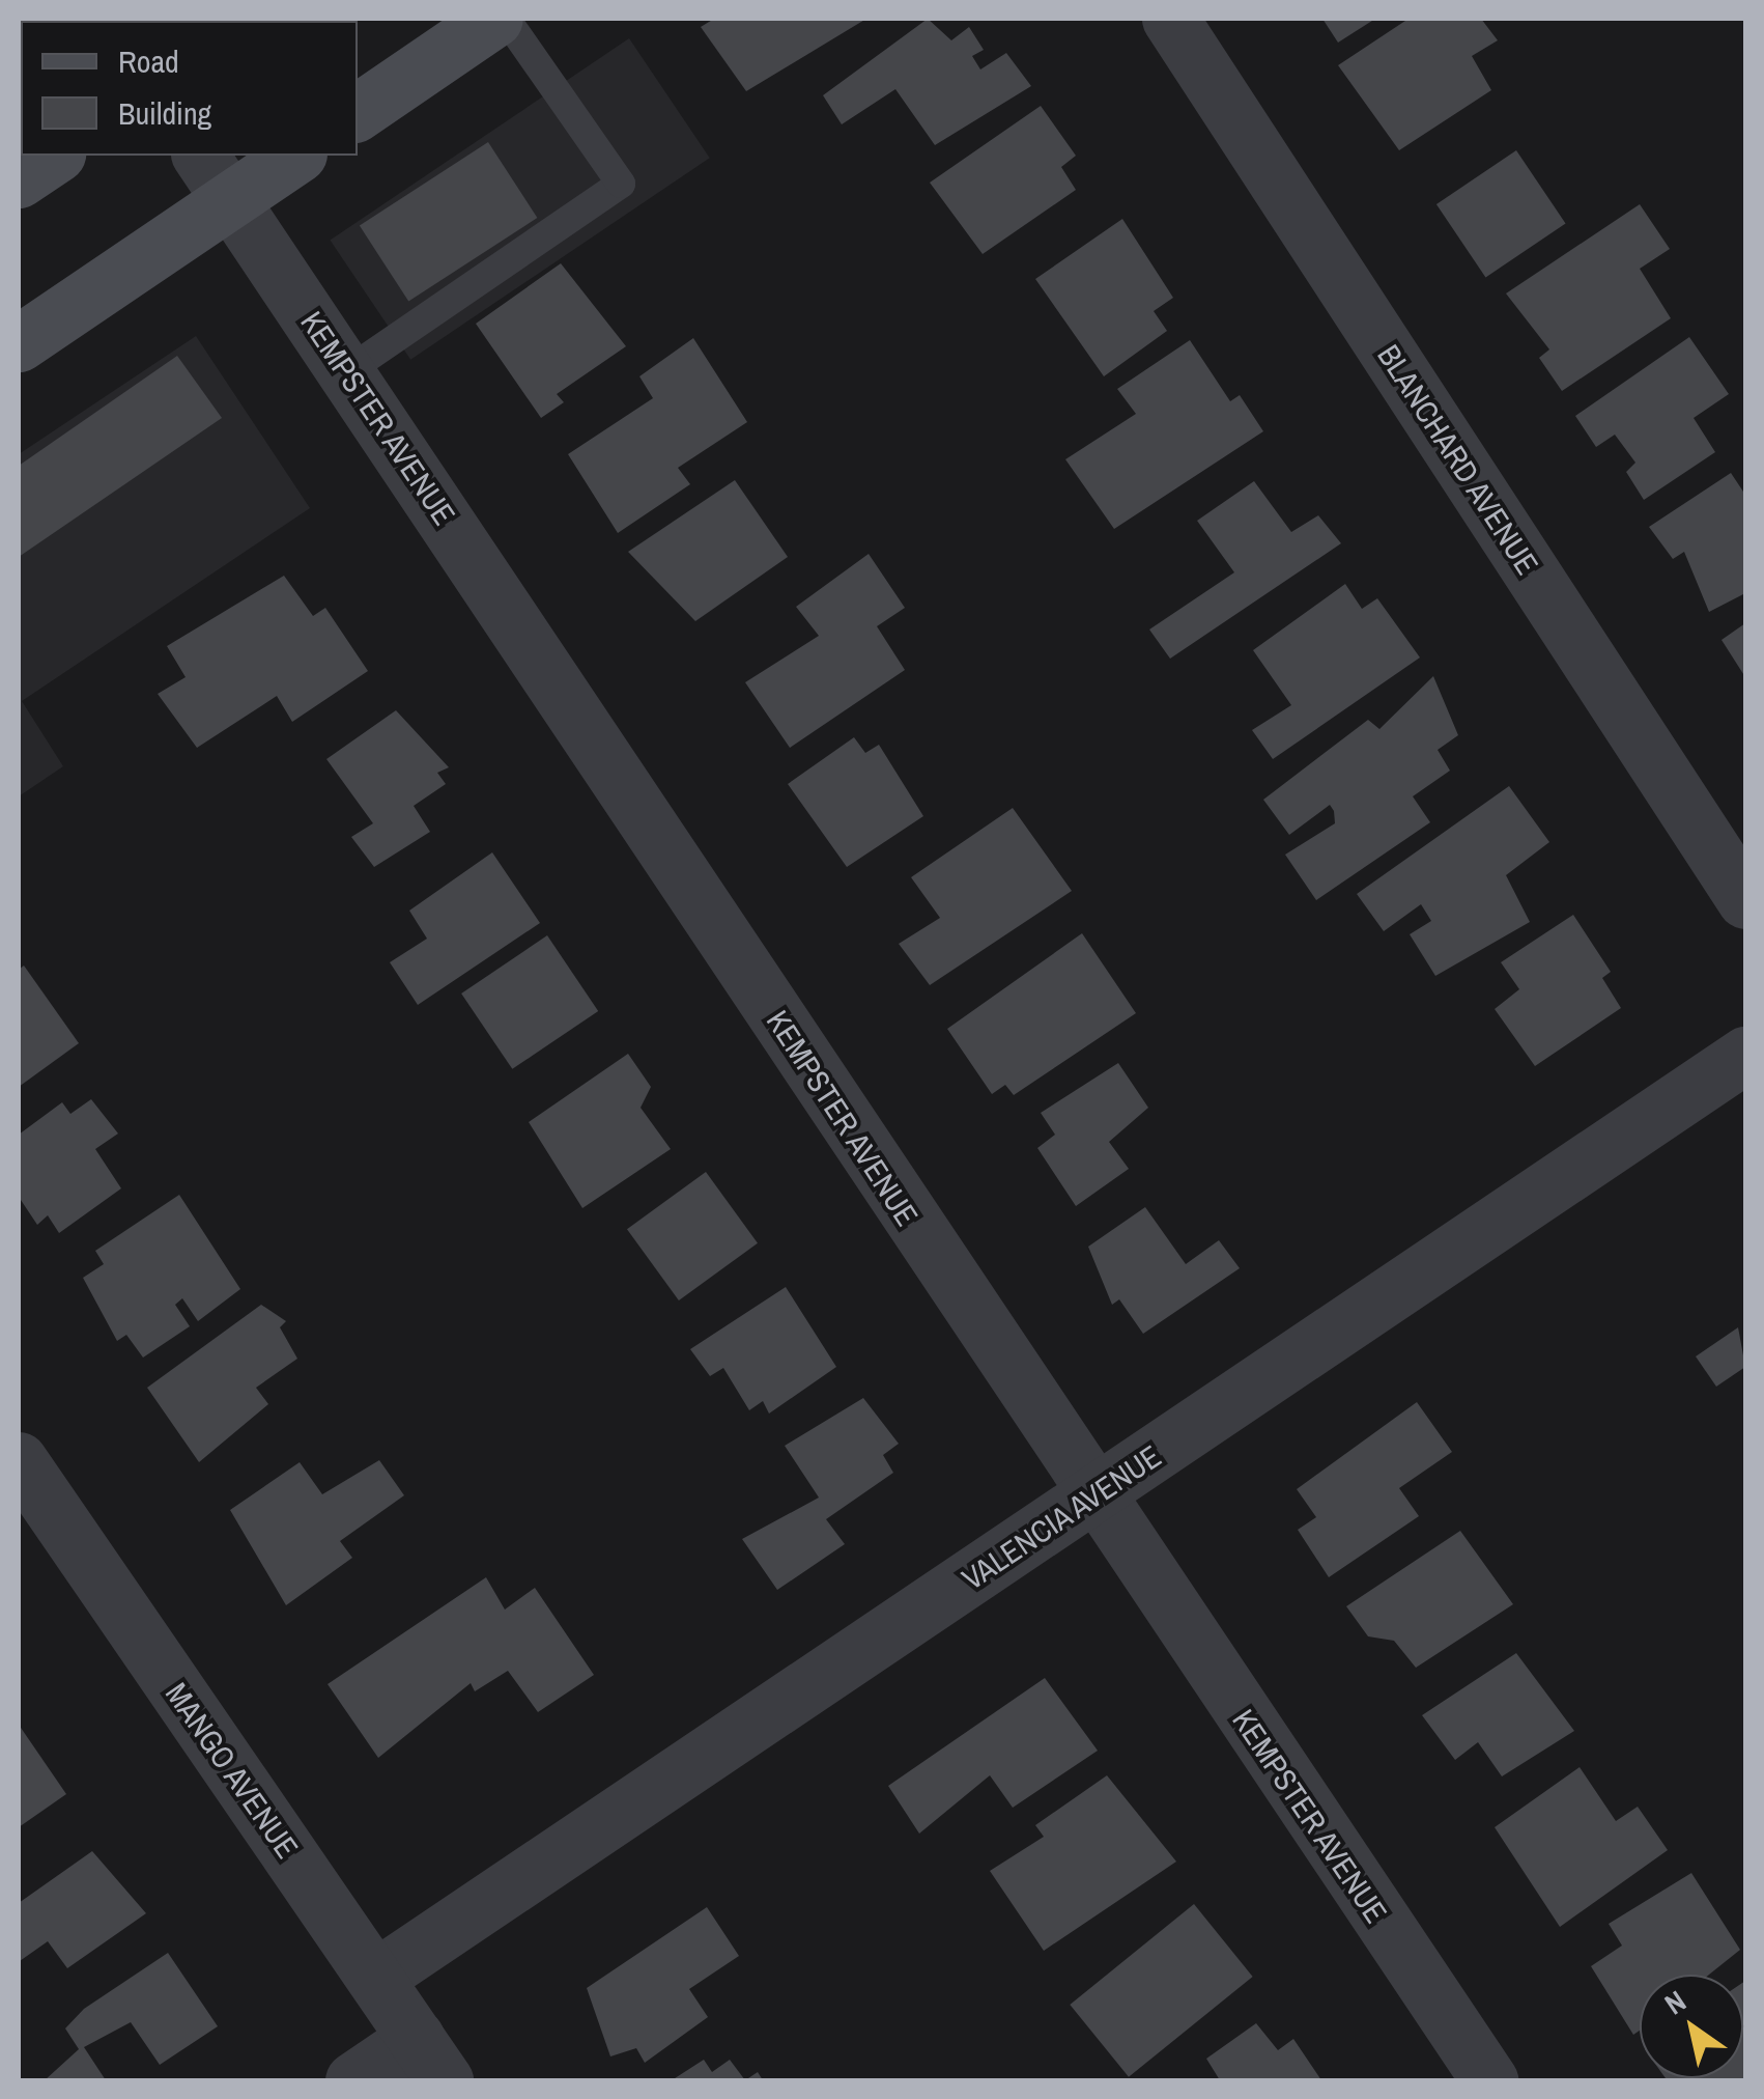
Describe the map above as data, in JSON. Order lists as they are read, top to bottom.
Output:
{
  "streets": {
    "street": [
      "KEMPSTER AVENUE",
      "BLANCHARD AVENUE",
      "VALENCIA AVENUE",
      "MANGO AVENUE"
    ]
  },
  "crossings": [
    ["KEMPSTER AVENUE", "VALENCIA AVENUE"],
    ["VALENCIA AVENUE", "MANGO AVENUE"]
  ],
  "legend": ["Road", "Building"],
  "north": "top left"
}
